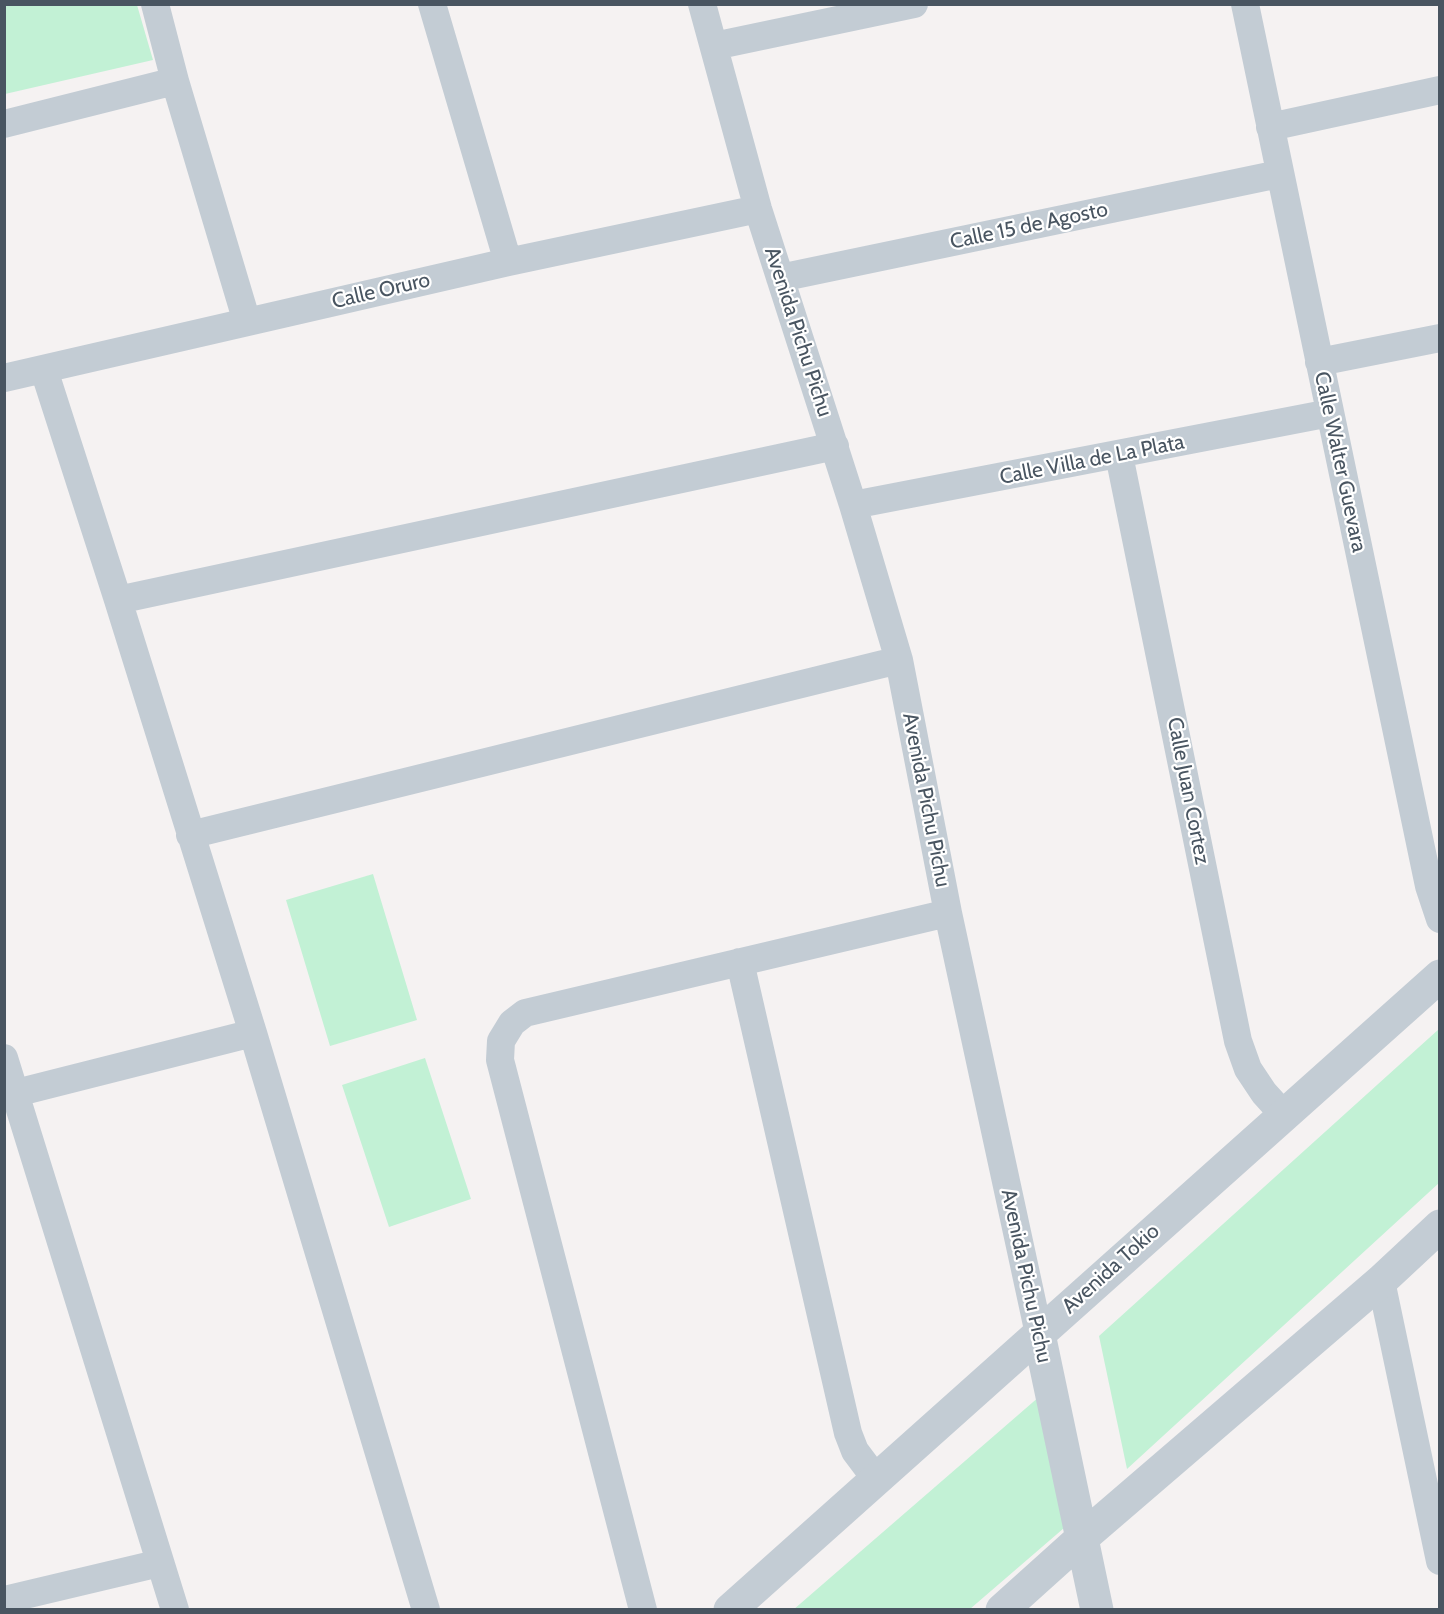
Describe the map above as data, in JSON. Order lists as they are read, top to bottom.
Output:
{
  "streets": {
    "street": [
      "Calle 15 de Agosto",
      "Calle Oruro",
      "Avenida Pichu Pichu",
      "Calle Villa de La Plata",
      "Calle Walter Guevara",
      "Calle Juan Cortez",
      "Avenida Tokio"
    ]
  },
  "crossings": [
    ["Calle 15 de Agosto", "Avenida Pichu Pichu"],
    ["Calle 15 de Agosto", "Calle Walter Guevara"],
    ["Calle Oruro", "Avenida Pichu Pichu"],
    ["Avenida Pichu Pichu", "Calle Villa de La Plata"],
    ["Avenida Pichu Pichu", "Avenida Tokio"],
    ["Calle Villa de La Plata", "Calle Walter Guevara"],
    ["Calle Villa de La Plata", "Calle Juan Cortez"],
    ["Calle Juan Cortez", "Avenida Tokio"]
  ]
}
